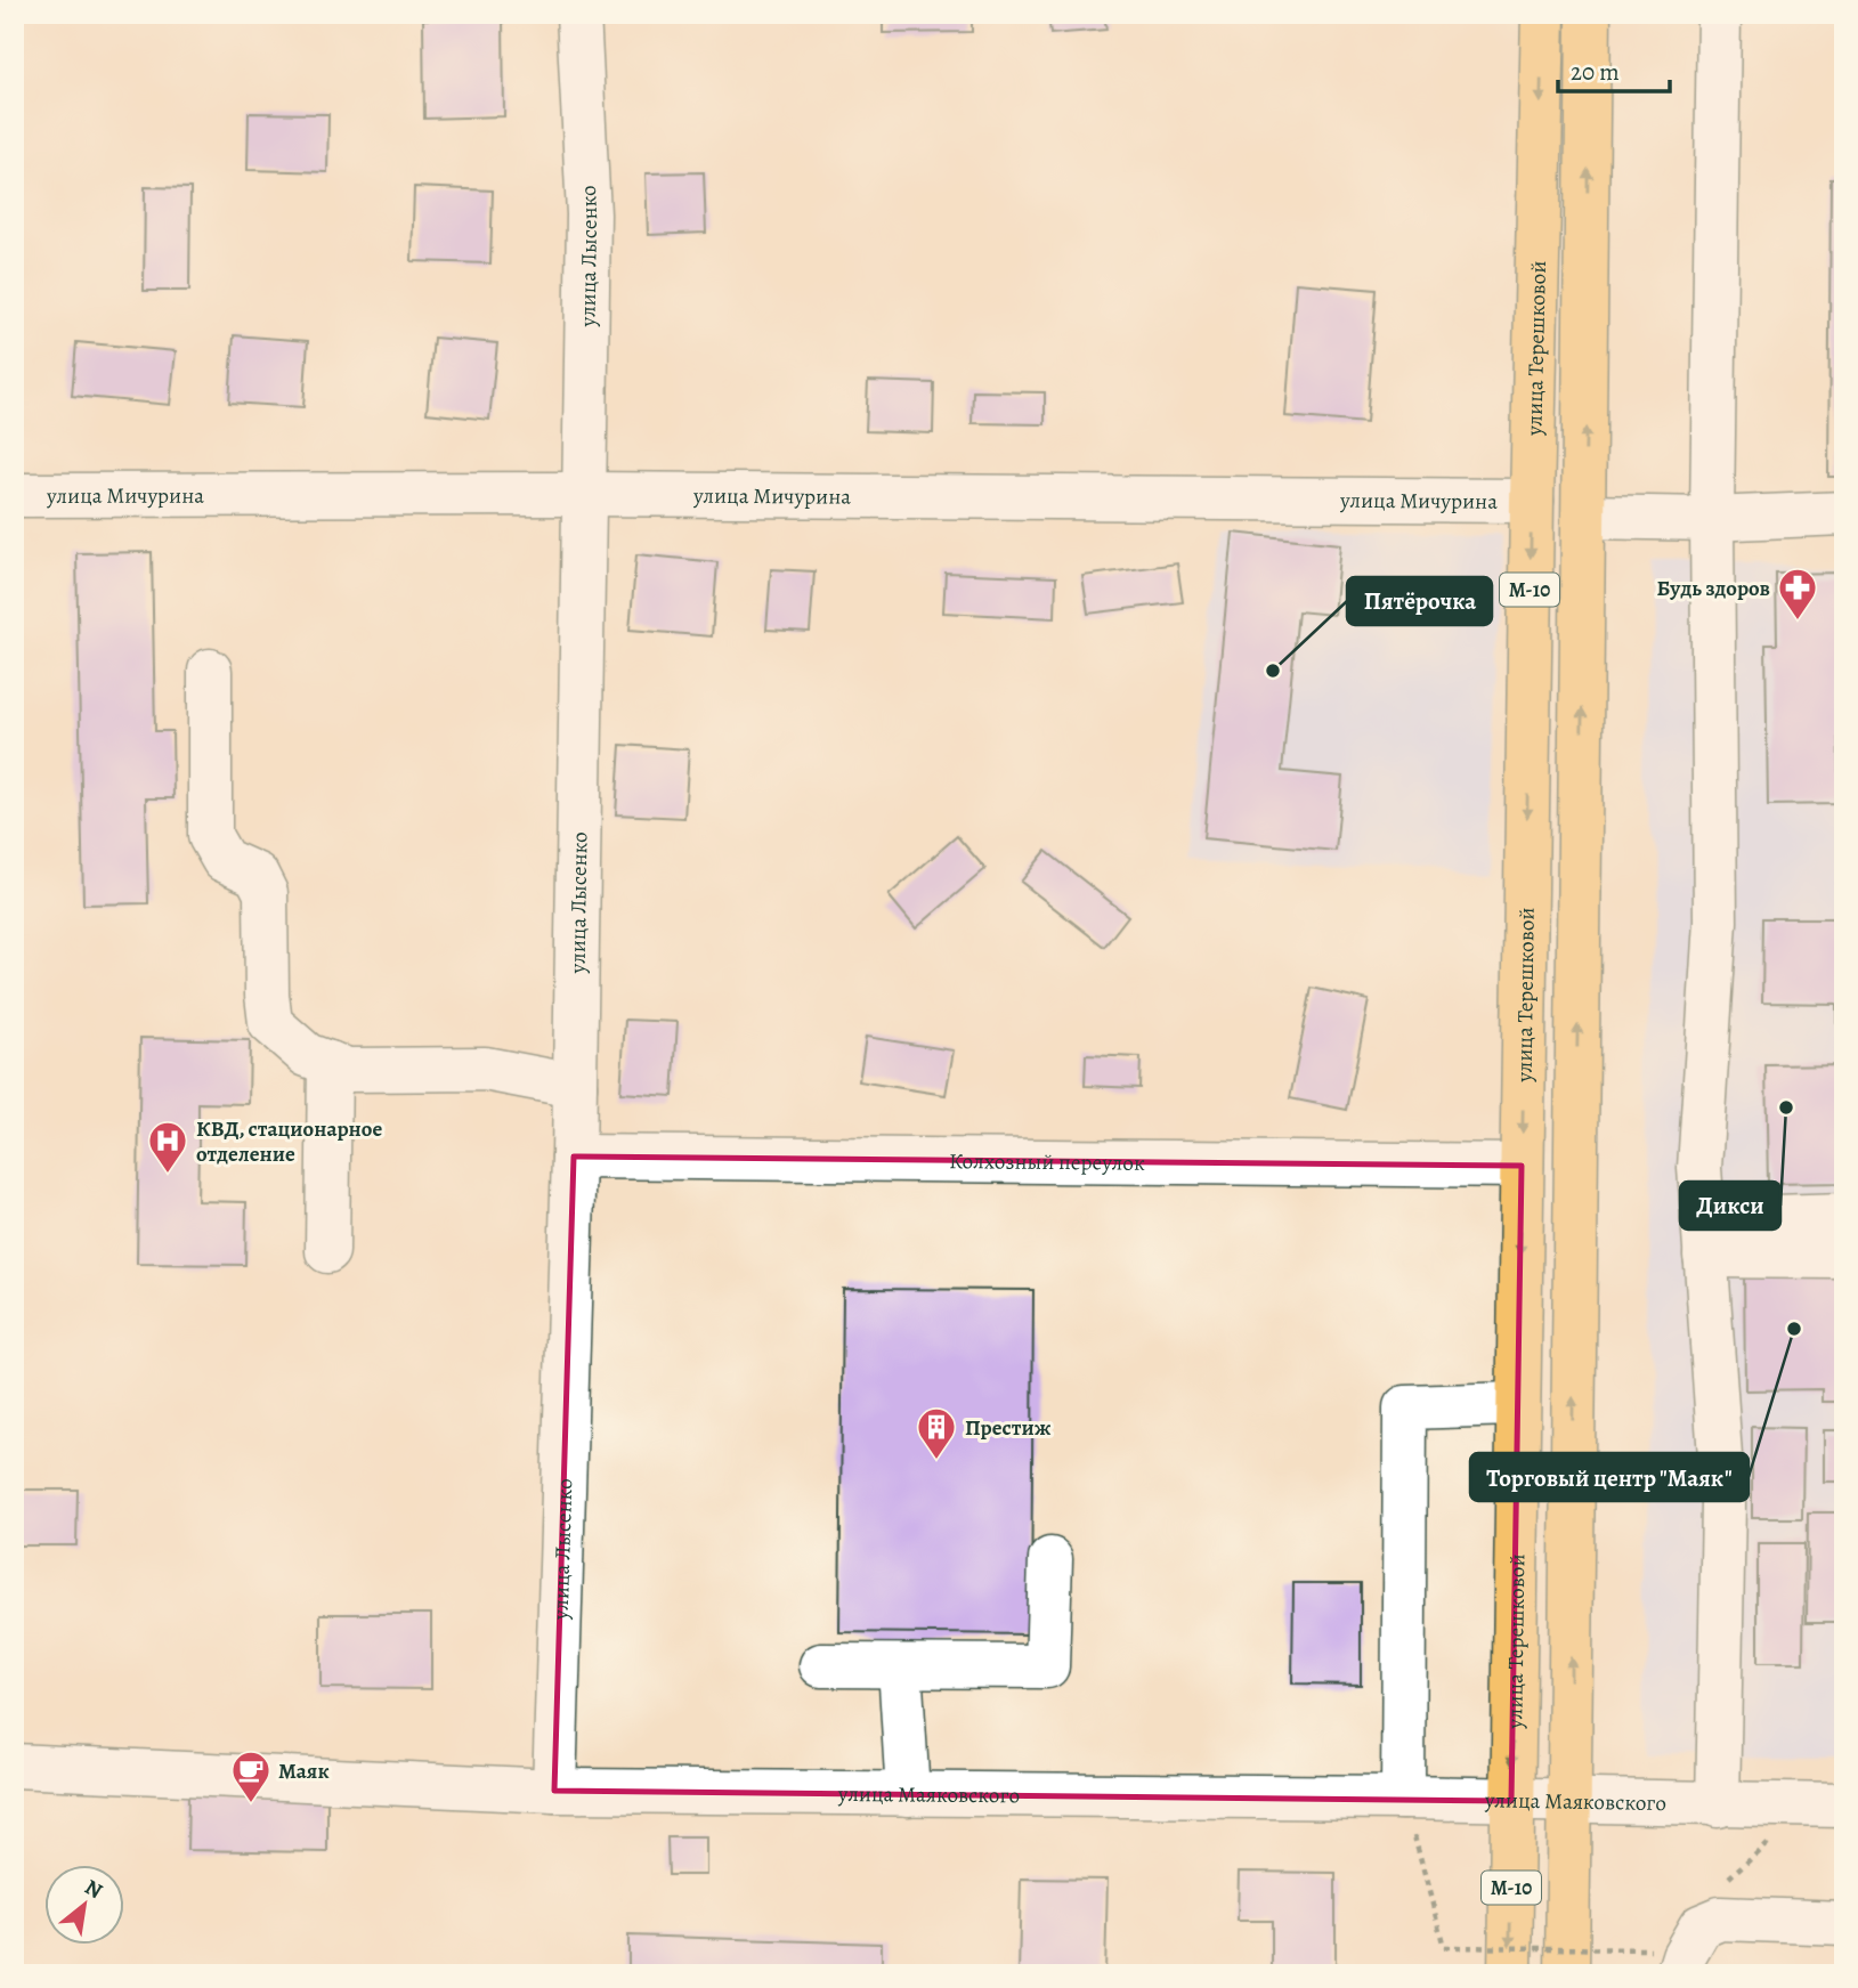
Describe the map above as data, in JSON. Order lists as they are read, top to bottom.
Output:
{
  "streets": {
    "highway": ["улица Терешковой", "М-10"],
    "street": [
      "улица Лысенко",
      "улица Мичурина",
      "Колхозный переулок",
      "улица Маяковского"
    ]
  },
  "crossings": [
    ["улица Лысенко", "улица Мичурина"],
    ["улица Лысенко", "Колхозный переулок"],
    ["улица Лысенко", "улица Маяковского"],
    ["улица Терешковой", "улица Мичурина"],
    ["улица Терешковой", "Колхозный переулок"],
    ["улица Терешковой", "улица Маяковского"],
    ["М-10", "улица Маяковского"]
  ],
  "places": {
    "pharmacy": ["Будь здоров"],
    "other": ["Пятёрочка", "Дикси", "Торговый центр \"Маяк\""],
    "hospital": ["КВД, стационарное отделение"],
    "building": ["Престиж"],
    "cafe": ["Маяк"]
  },
  "scale_bar": "20 m",
  "north": "top right"
}
